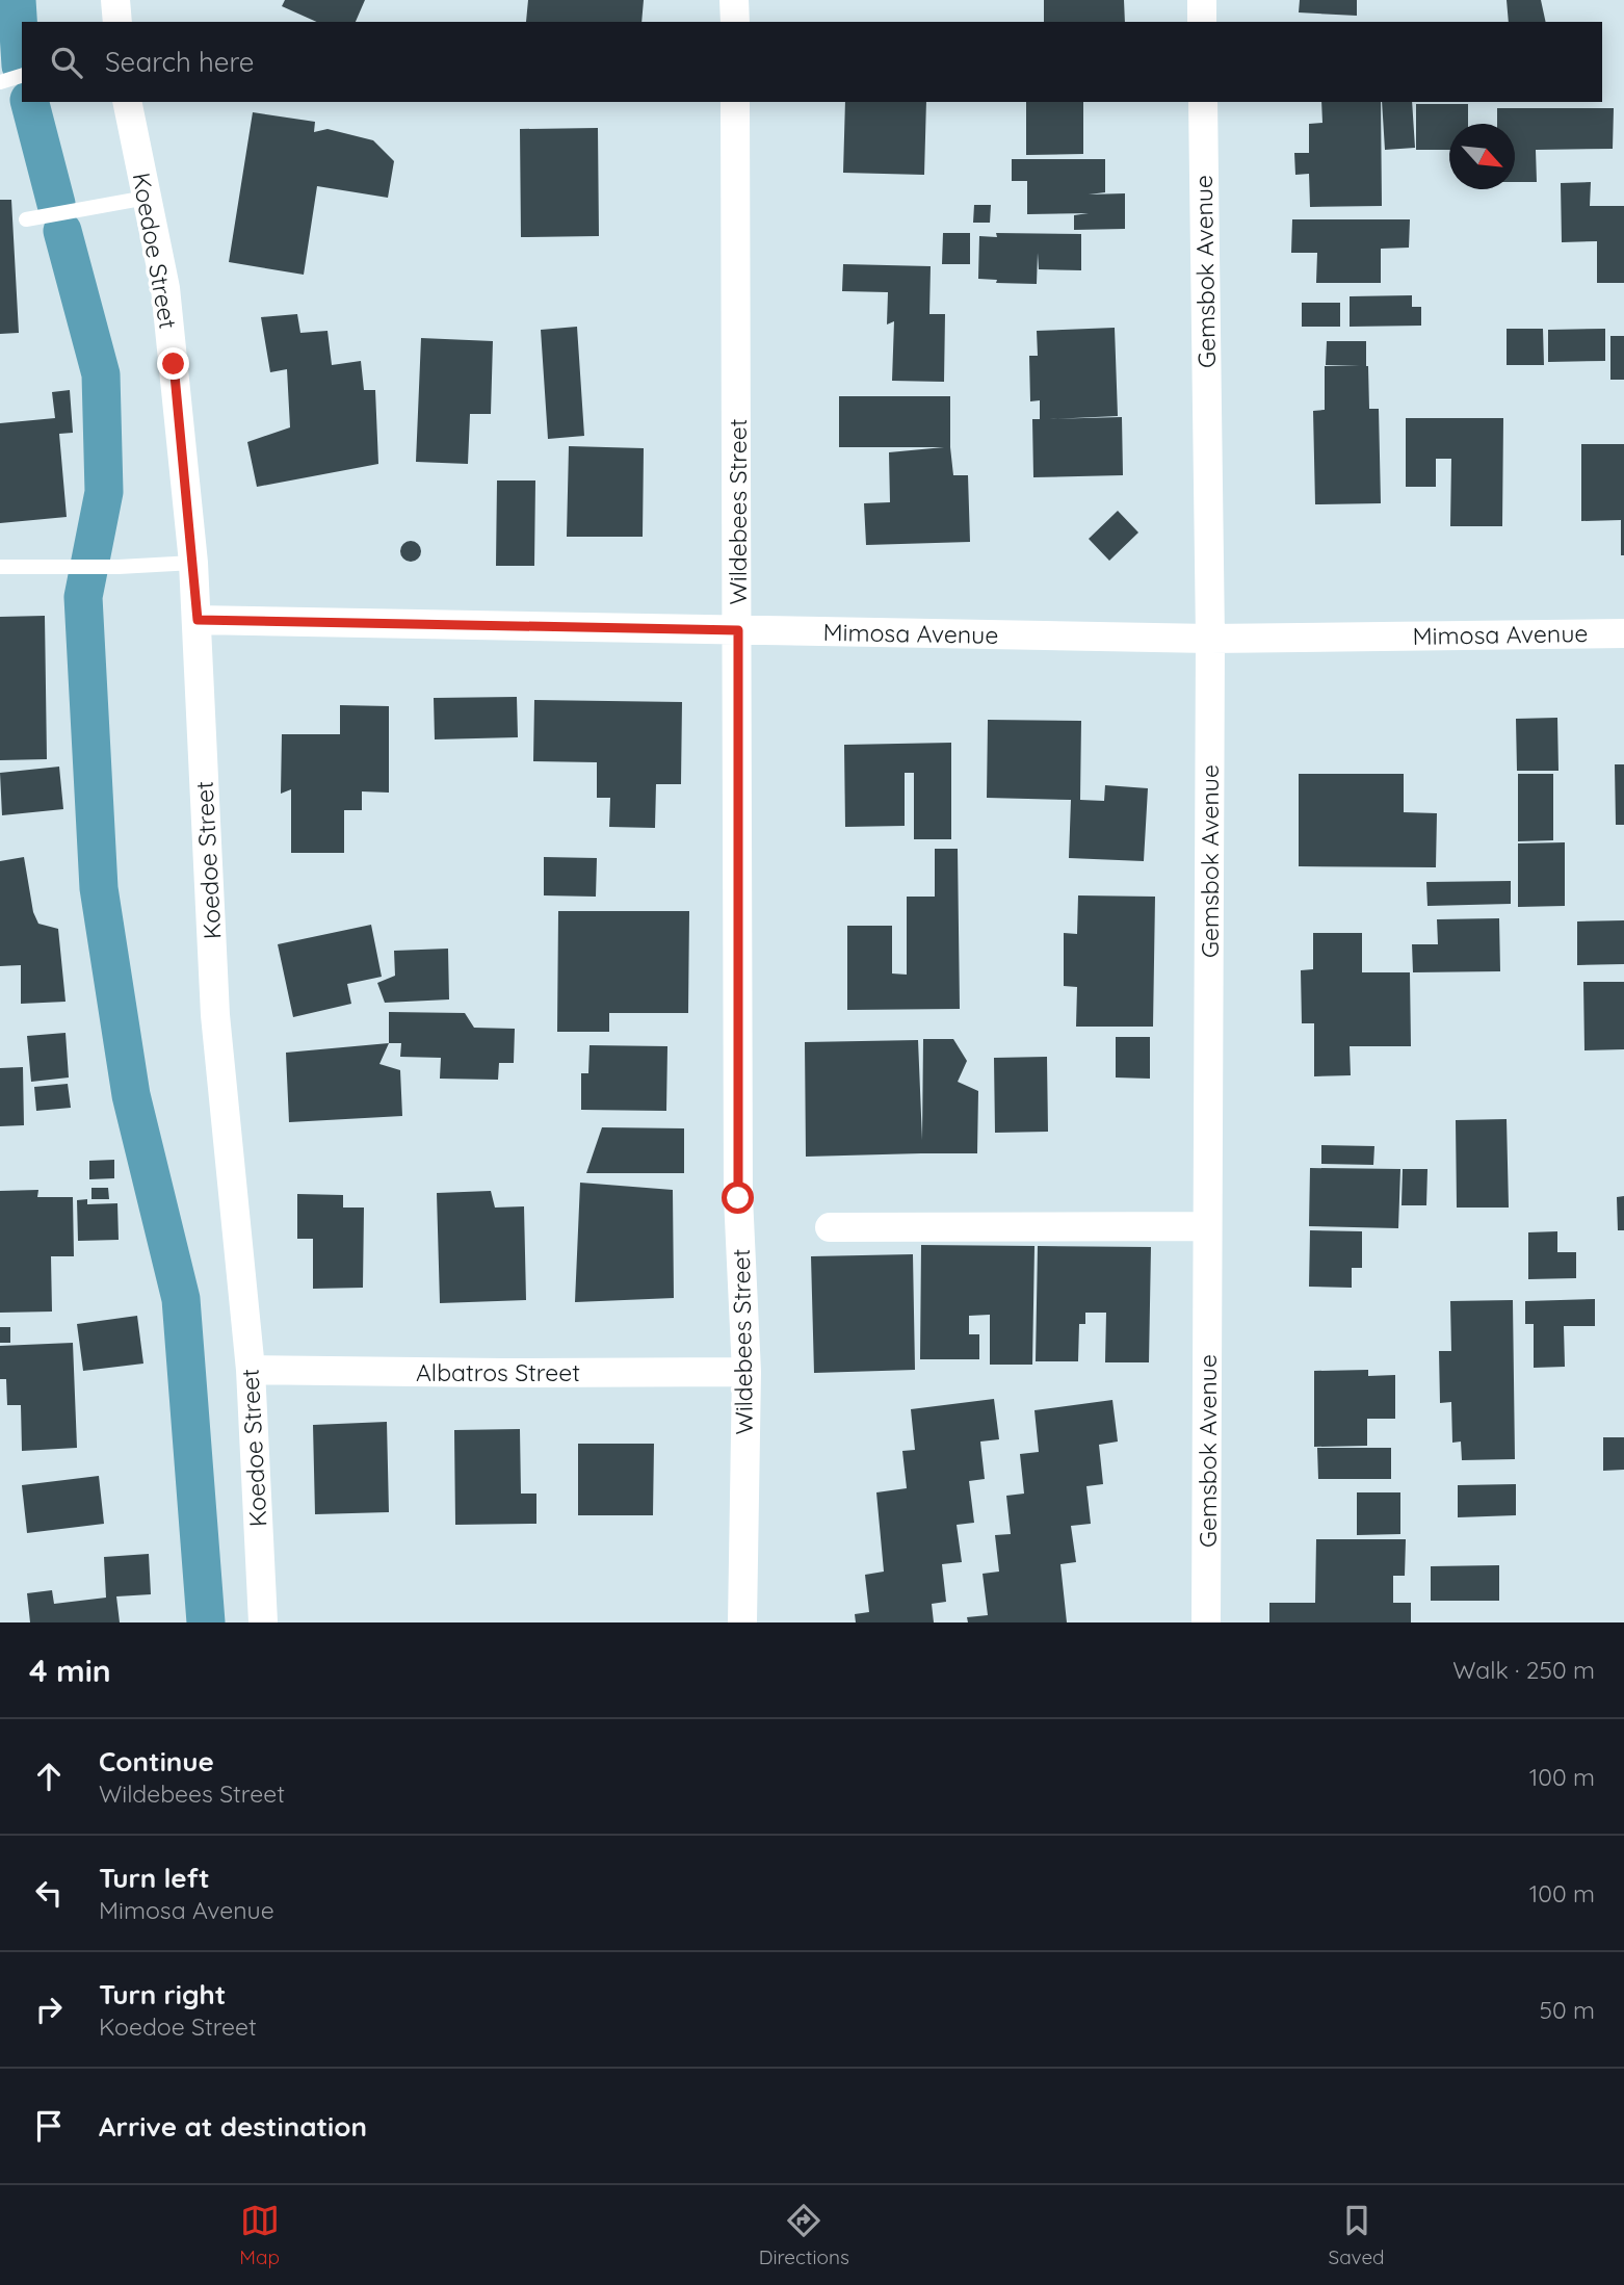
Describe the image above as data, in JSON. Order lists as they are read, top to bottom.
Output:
{
  "streets": {
    "street": [
      "Koedoe Street",
      "Gemsbok Avenue",
      "Wildebees Street",
      "Mimosa Avenue",
      "Albatros Street"
    ]
  },
  "crossings": [
    ["Koedoe Street", "Mimosa Avenue"],
    ["Koedoe Street", "Albatros Street"],
    ["Gemsbok Avenue", "Mimosa Avenue"],
    ["Wildebees Street", "Mimosa Avenue"],
    ["Wildebees Street", "Albatros Street"]
  ],
  "north": "bottom right",
  "page": {
    "search": "Search here",
    "heading": ["4 min", "Walk · 250 m"],
    "list": [
      ["Continue", "Wildebees Street", "100 m"],
      ["Turn left", "Mimosa Avenue", "100 m"],
      ["Turn right", "Koedoe Street", "50 m"],
      "Arrive at destination"
    ],
    "nav": ["Map", "Directions", "Saved"]
  }
}
